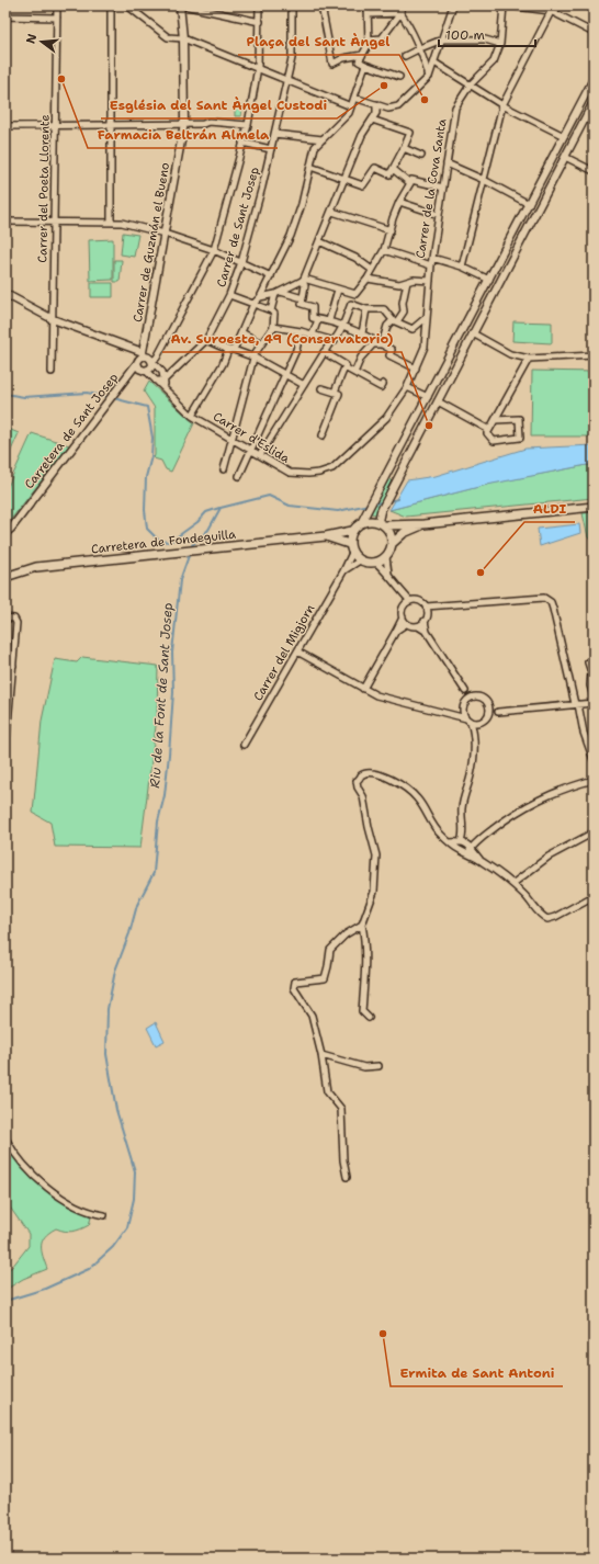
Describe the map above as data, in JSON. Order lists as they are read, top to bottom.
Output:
{
  "streets": {
    "main road": ["Carretera de Fondeguilla"],
    "street": [
      "Carrer del Poeta Llorente",
      "Carrer de la Cova Santa",
      "Carrer de Sant Josep",
      "Carrer de Guzmán el Bueno",
      "Carretera de Sant Josep",
      "Carrer d'Eslida",
      "Carrer del Migjorn"
    ]
  },
  "crossings": [
    ["Carrer de la Cova Santa", "Carrer d'Eslida"],
    ["Carrer de Guzmán el Bueno", "Carretera de Sant Josep"],
    ["Carrer de Guzmán el Bueno", "Carrer d'Eslida"],
    ["Carretera de Sant Josep", "Carrer d'Eslida"],
    ["Carretera de Fondeguilla", "Carrer del Migjorn"]
  ],
  "water": ["Riu de la Font de Sant Josep"],
  "places": [
    "Farmacia Beltrán Almela",
    "Església del Sant Àngel Custodi",
    "Plaça del Sant Àngel",
    "Av. Suroeste, 49 (Conservatorio)",
    "ALDI",
    "Ermita de Sant Antoni"
  ],
  "scale_bar": "100 m",
  "north": "left"
}
